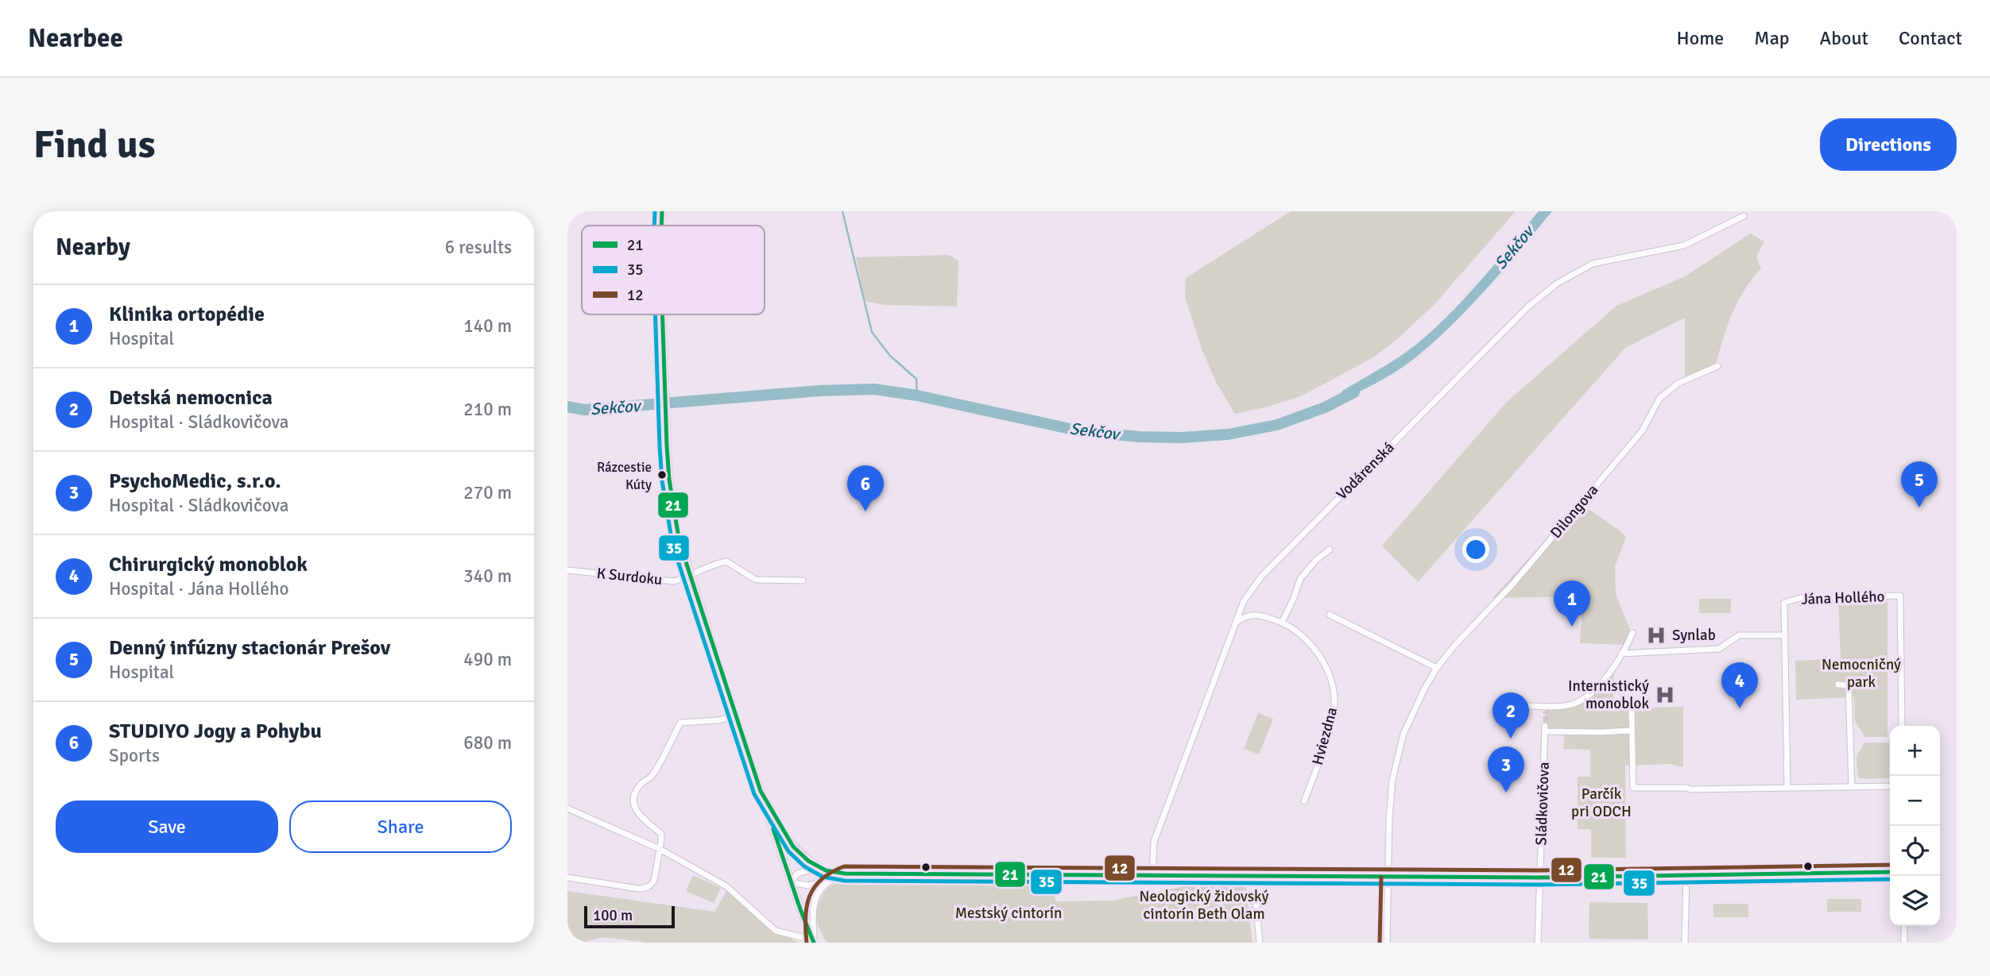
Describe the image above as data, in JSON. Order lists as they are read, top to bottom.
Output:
{
  "streets": {
    "street": [
      "Vodárenská",
      "Dilongova",
      "K Surdoku",
      "Jána Hollého",
      "Hviezdna",
      "Sládkovičova"
    ]
  },
  "crossings": [
    ["Vodárenská", "Hviezdna"]
  ],
  "water": ["Sekčov"],
  "parks": [
    "Nemocničný park",
    "Parčík pri ODCH",
    "Neologický židovský cintorín Beth Olam",
    "Mestský cintorín"
  ],
  "places": {
    "other": ["Rázcestie Kúty"],
    "hospital": ["Synlab", "Internistický monoblok"]
  },
  "lines": ["transit line 21", "transit line 35", "transit line 12"],
  "legend": ["21", "35", "12"],
  "scale_bar": "100 m",
  "page": {
    "header": "Nearbee",
    "nav": [
      "Home",
      "Map",
      "About",
      "Contact"
    ],
    "buttons": [
      "Directions",
      ["Save", "Share"]
    ],
    "title": "Find us",
    "heading": ["Nearby", "6 results"],
    "list": [
      {
        "mark": "1",
        "name": "Klinika ortopédie",
        "note": "Hospital",
        "value": "140 m"
      },
      {
        "mark": "2",
        "name": "Detská nemocnica",
        "note": "Hospital · Sládkovičova",
        "value": "210 m"
      },
      {
        "mark": "3",
        "name": "PsychoMedic, s.r.o.",
        "note": "Hospital · Sládkovičova",
        "value": "270 m"
      },
      {
        "mark": "4",
        "name": "Chirurgický monoblok",
        "note": "Hospital · Jána Hollého",
        "value": "340 m"
      },
      {
        "mark": "5",
        "name": "Denný infúzny stacionár Prešov",
        "note": "Hospital",
        "value": "490 m"
      },
      {
        "mark": "6",
        "name": "STUDIYO Jogy a Pohybu",
        "note": "Sports",
        "value": "680 m"
      }
    ],
    "pins": [
      "5",
      "6",
      "1",
      "4",
      "2",
      "3"
    ],
    "map_buttons": ["+", "−"],
    "scale": "100 m"
  }
}
